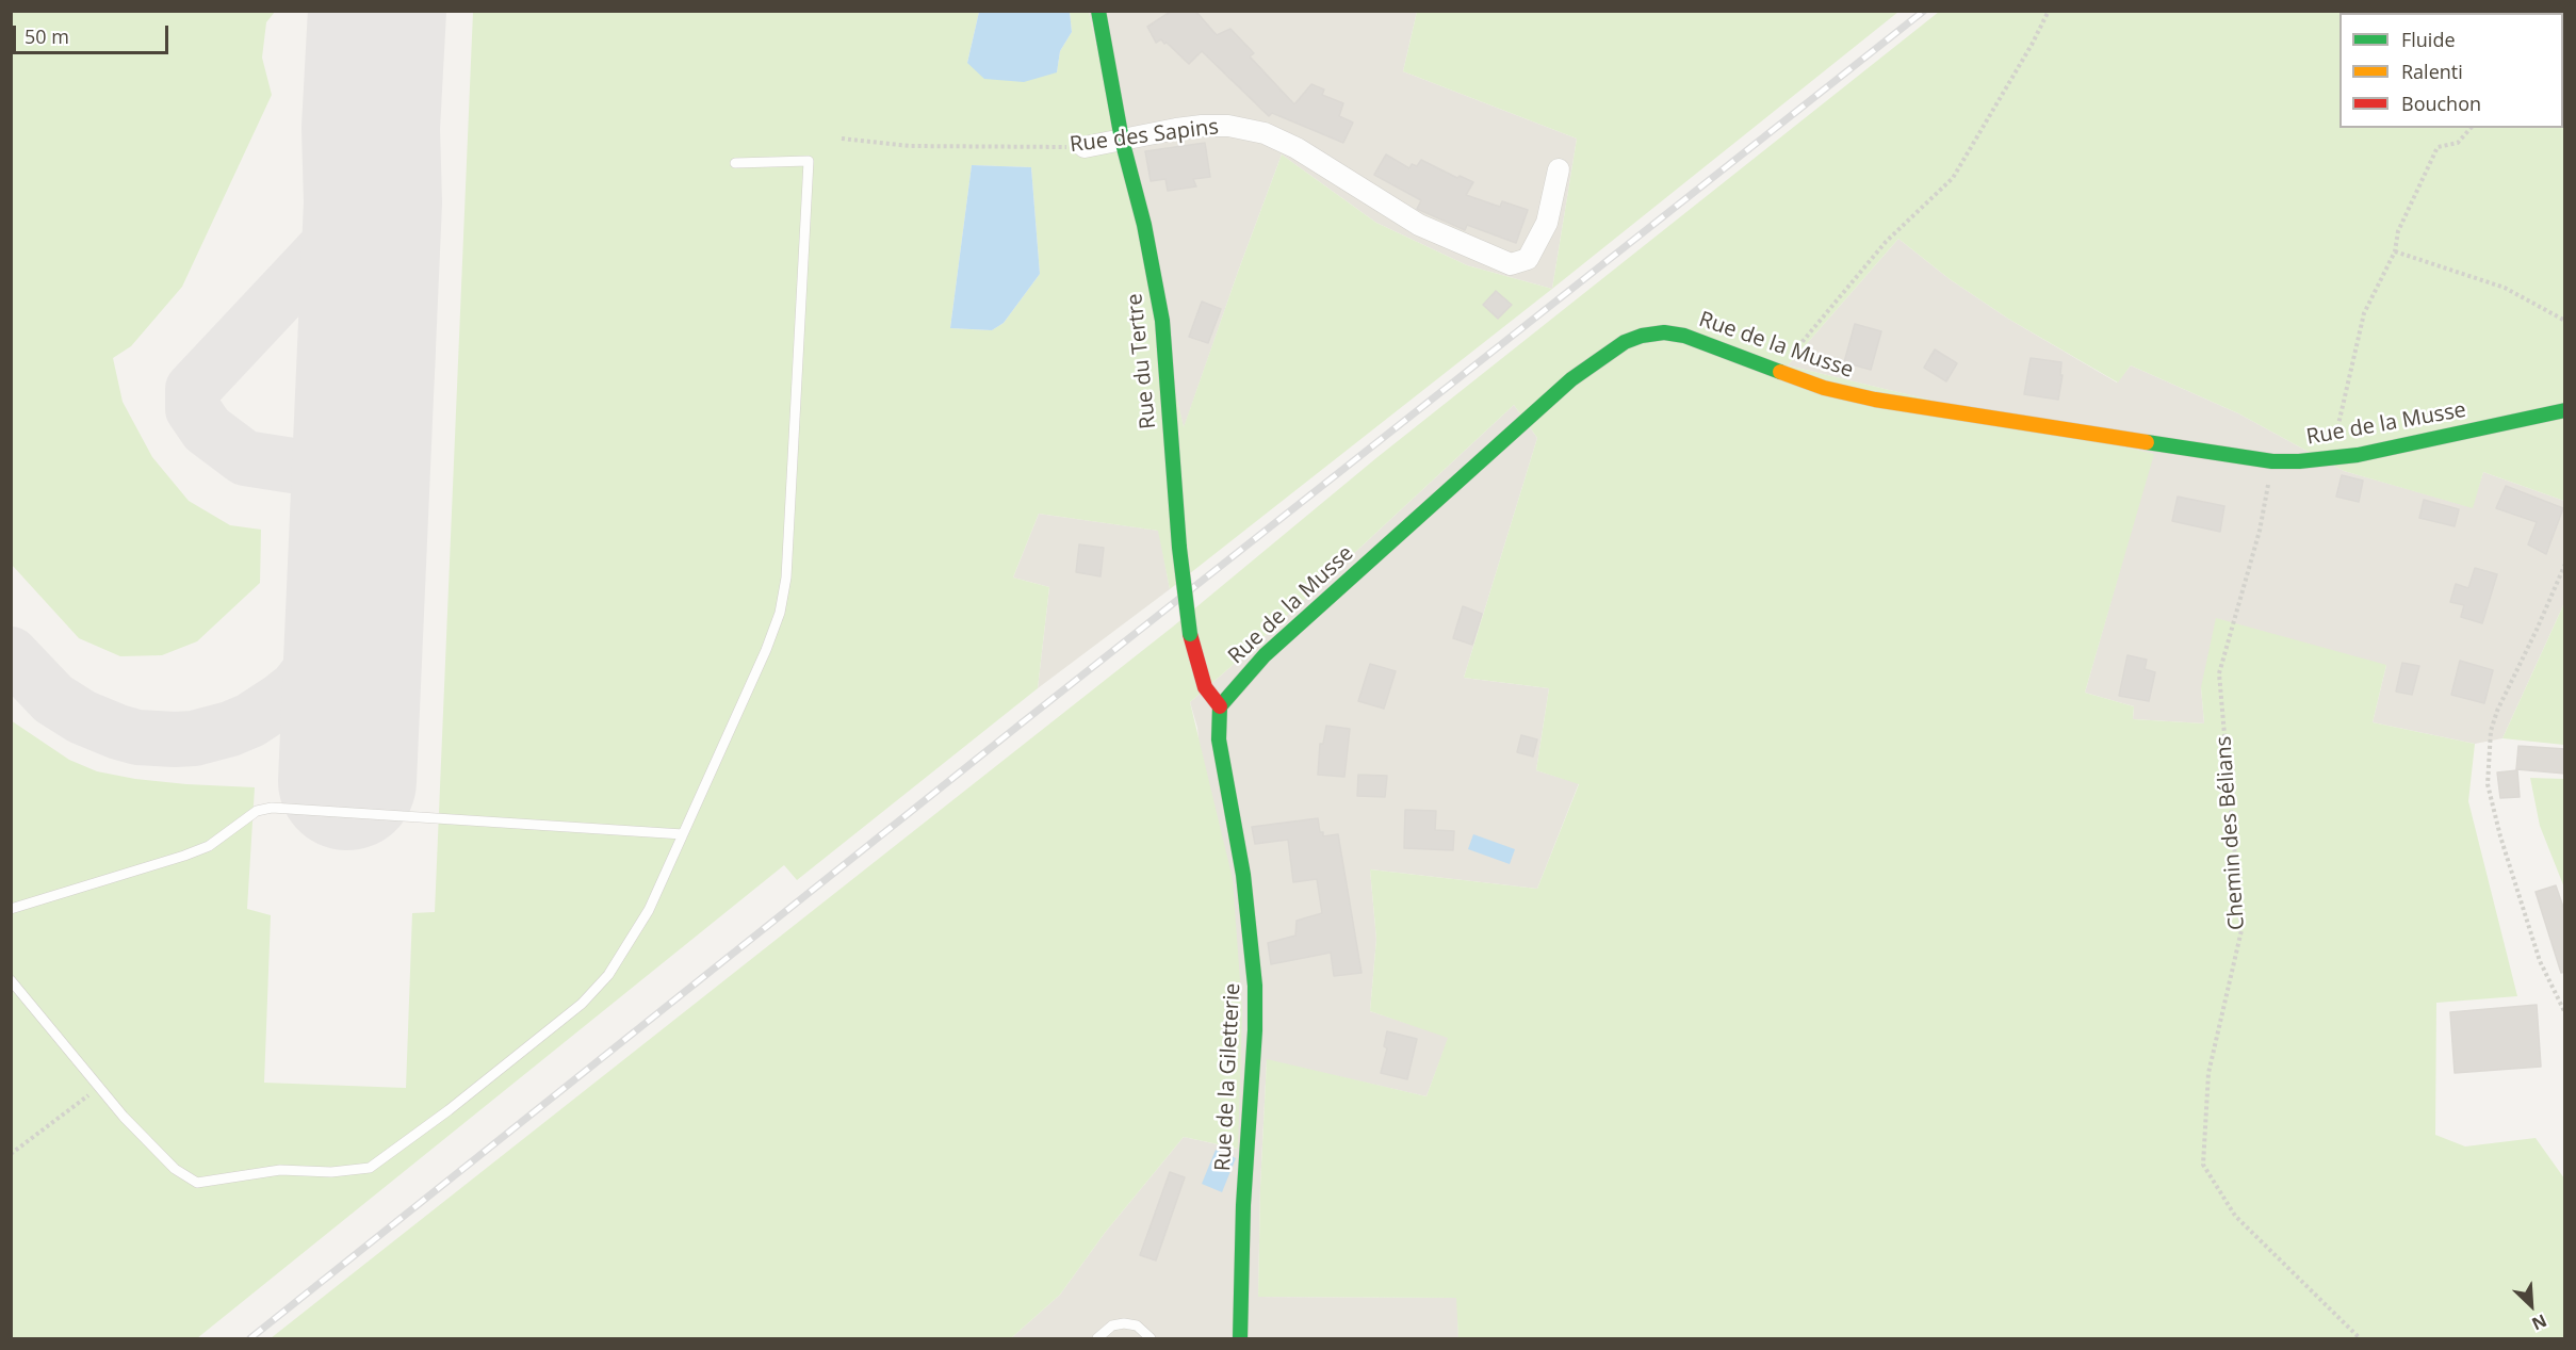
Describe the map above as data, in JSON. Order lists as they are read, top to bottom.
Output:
{
  "streets": {
    "street": [
      "Rue des Sapins",
      "Rue de la Musse",
      "Rue du Tertre",
      "Rue de la Giletterie"
    ],
    "path": ["Chemin des Bélians"]
  },
  "crossings": [
    ["Rue des Sapins", "Rue du Tertre"],
    ["Rue de la Musse", "Rue du Tertre"],
    ["Rue de la Musse", "Chemin des Bélians"],
    ["Rue de la Musse", "Rue de la Giletterie"],
    ["Rue du Tertre", "Rue de la Giletterie"]
  ],
  "legend": ["Fluide", "Ralenti", "Bouchon"],
  "scale_bar": "50 m",
  "north": "bottom right"
}
